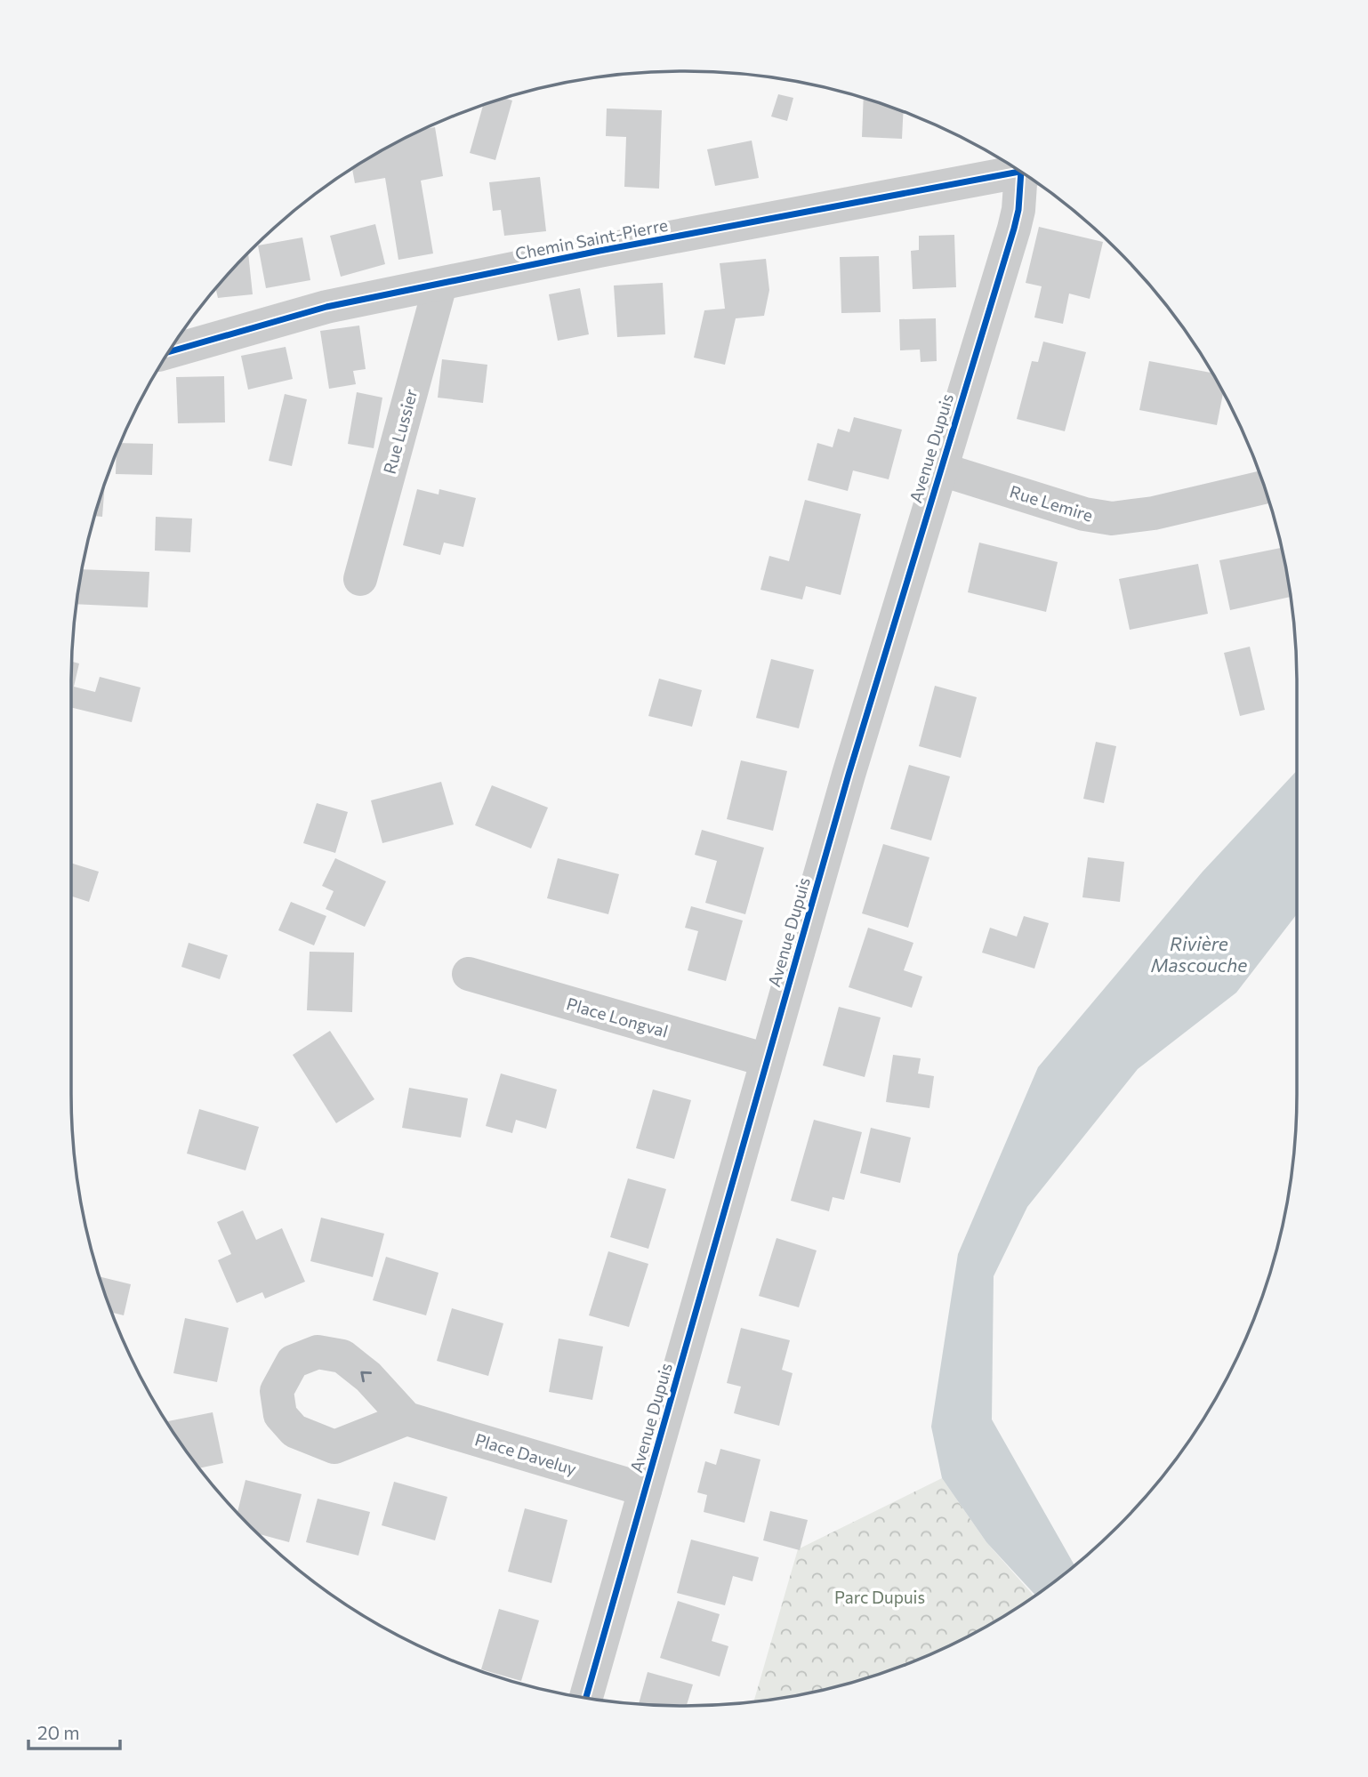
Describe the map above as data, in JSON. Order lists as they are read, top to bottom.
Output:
{
  "streets": {
    "street": [
      "Chemin Saint-Pierre",
      "Rue Lussier",
      "Avenue Dupuis",
      "Rue Lemire",
      "Place Longval",
      "Place Daveluy"
    ]
  },
  "crossings": [
    ["Chemin Saint-Pierre", "Rue Lussier"],
    ["Avenue Dupuis", "Rue Lemire"],
    ["Avenue Dupuis", "Place Longval"],
    ["Avenue Dupuis", "Place Daveluy"]
  ],
  "water": ["Rivière Mascouche"],
  "parks": ["Parc Dupuis"],
  "scale_bar": "20 m"
}
